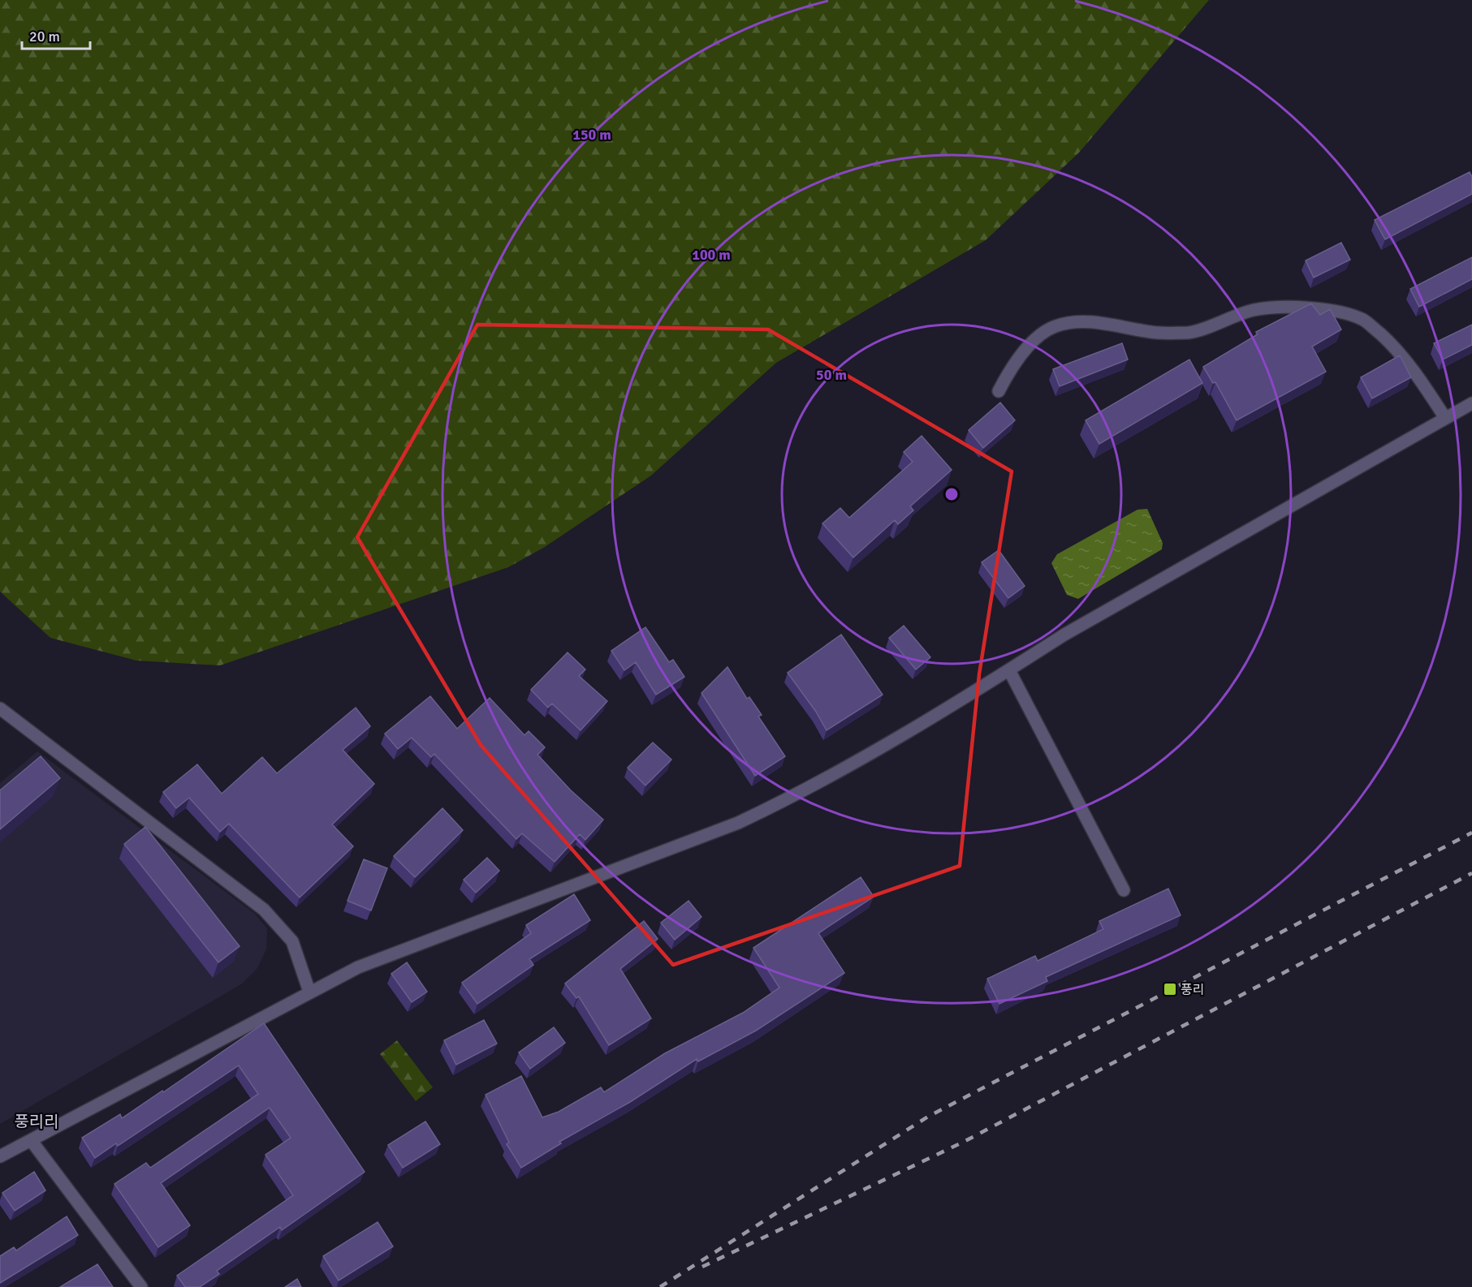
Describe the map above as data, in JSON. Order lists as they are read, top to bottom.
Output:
{
  "districts": ["풍리리"],
  "places": {
    "transit": ["풍리"]
  },
  "scale_bar": "20 m",
  "rings": ["150 m", "100 m", "50 m"]
}
